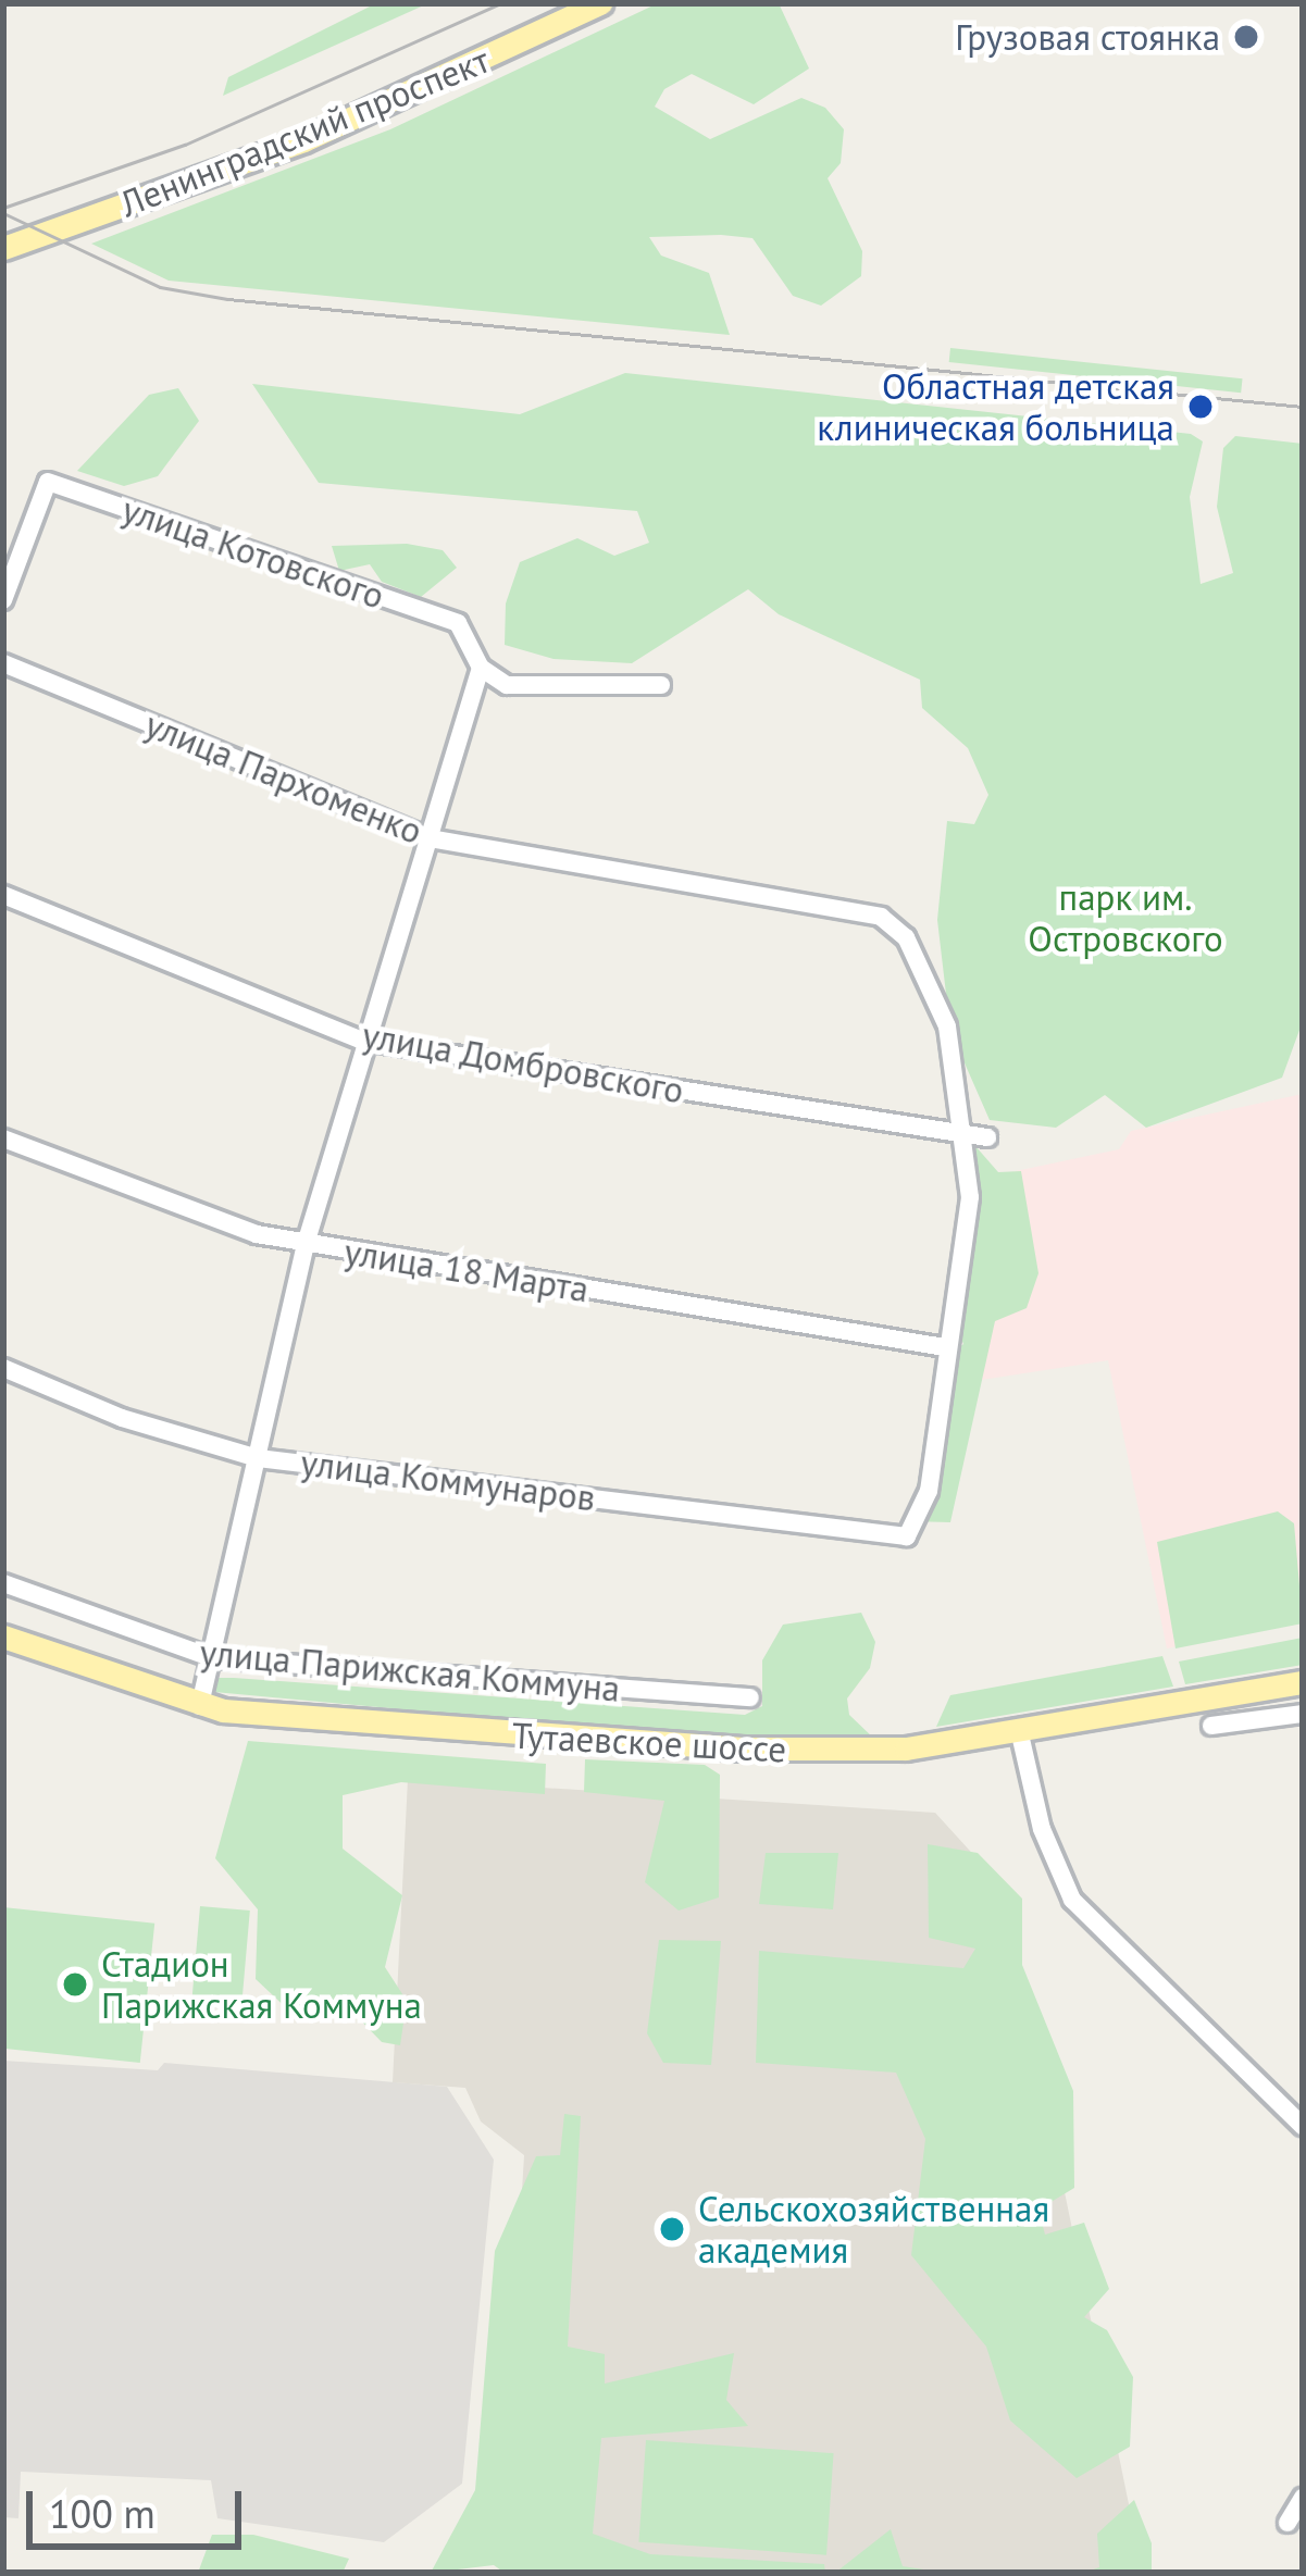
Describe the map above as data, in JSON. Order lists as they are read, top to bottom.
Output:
{
  "streets": {
    "main road": ["Ленинградский проспект", "Тутаевское шоссе"],
    "street": [
      "улица Котовского",
      "улица Пархоменко",
      "улица Домбровского",
      "улица 18 Марта",
      "улица Коммунаров",
      "улица Парижская Коммуна"
    ]
  },
  "crossings": [
    ["улица Пархоменко", "улица Домбровского"],
    ["улица 18 Марта", "улица Коммунаров"]
  ],
  "parks": ["парк им. Островского"],
  "places": [
    "Грузовая стоянка",
    "Областная детская клиническая больница",
    "Стадион Парижская Коммуна",
    "Сельскохозяйственная академия"
  ],
  "scale_bar": "100 m"
}
